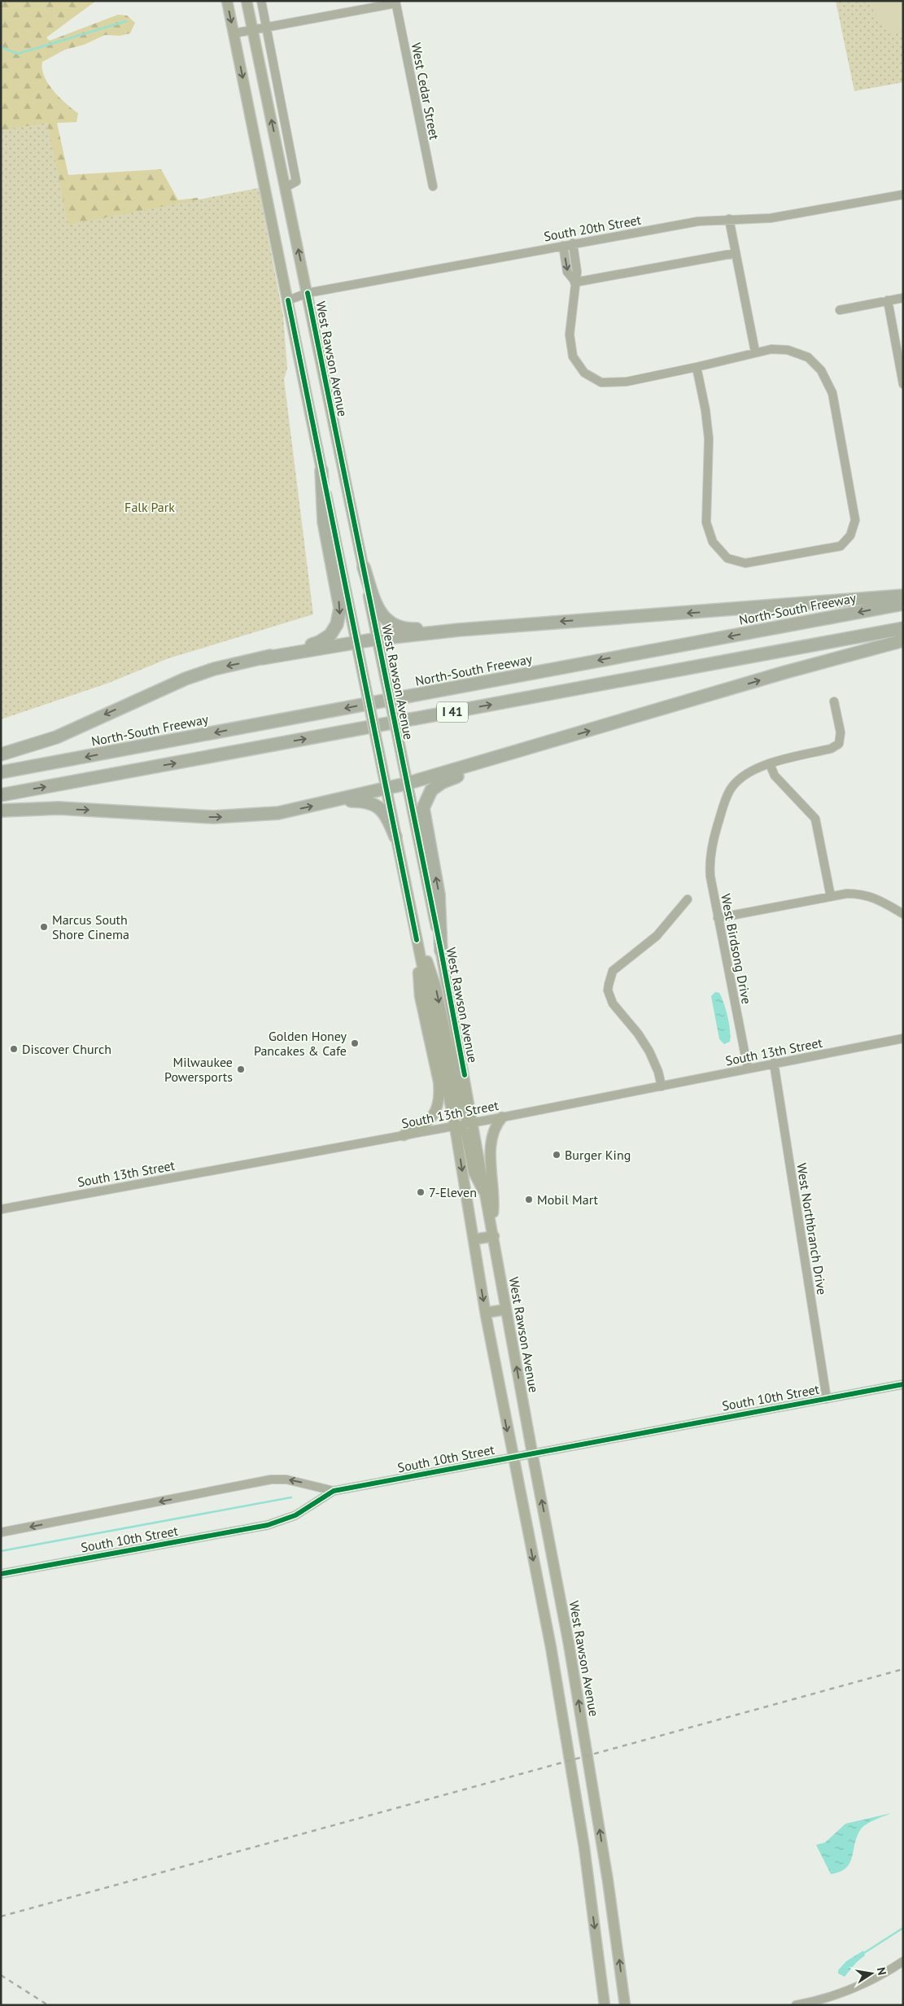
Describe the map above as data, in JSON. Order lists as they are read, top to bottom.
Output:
{
  "streets": {
    "highway": ["North-South Freeway", "I 41"],
    "main road": ["West Rawson Avenue"],
    "street": [
      "West Cedar Street",
      "South 20th Street",
      "West Birdsong Drive",
      "South 13th Street",
      "West Northbranch Drive",
      "South 10th Street"
    ]
  },
  "crossings": [
    ["South 20th Street", "West Rawson Avenue"],
    ["West Rawson Avenue", "South 13th Street"],
    ["West Rawson Avenue", "South 10th Street"],
    ["West Birdsong Drive", "South 13th Street"],
    ["South 13th Street", "West Northbranch Drive"],
    ["West Northbranch Drive", "South 10th Street"]
  ],
  "parks": ["Falk Park"],
  "places": [
    "Marcus South Shore Cinema",
    "Golden Honey Pancakes & Cafe",
    "Discover Church",
    "Milwaukee Powersports",
    "Burger King",
    "7-Eleven",
    "Mobil Mart"
  ],
  "north": "right"
}
